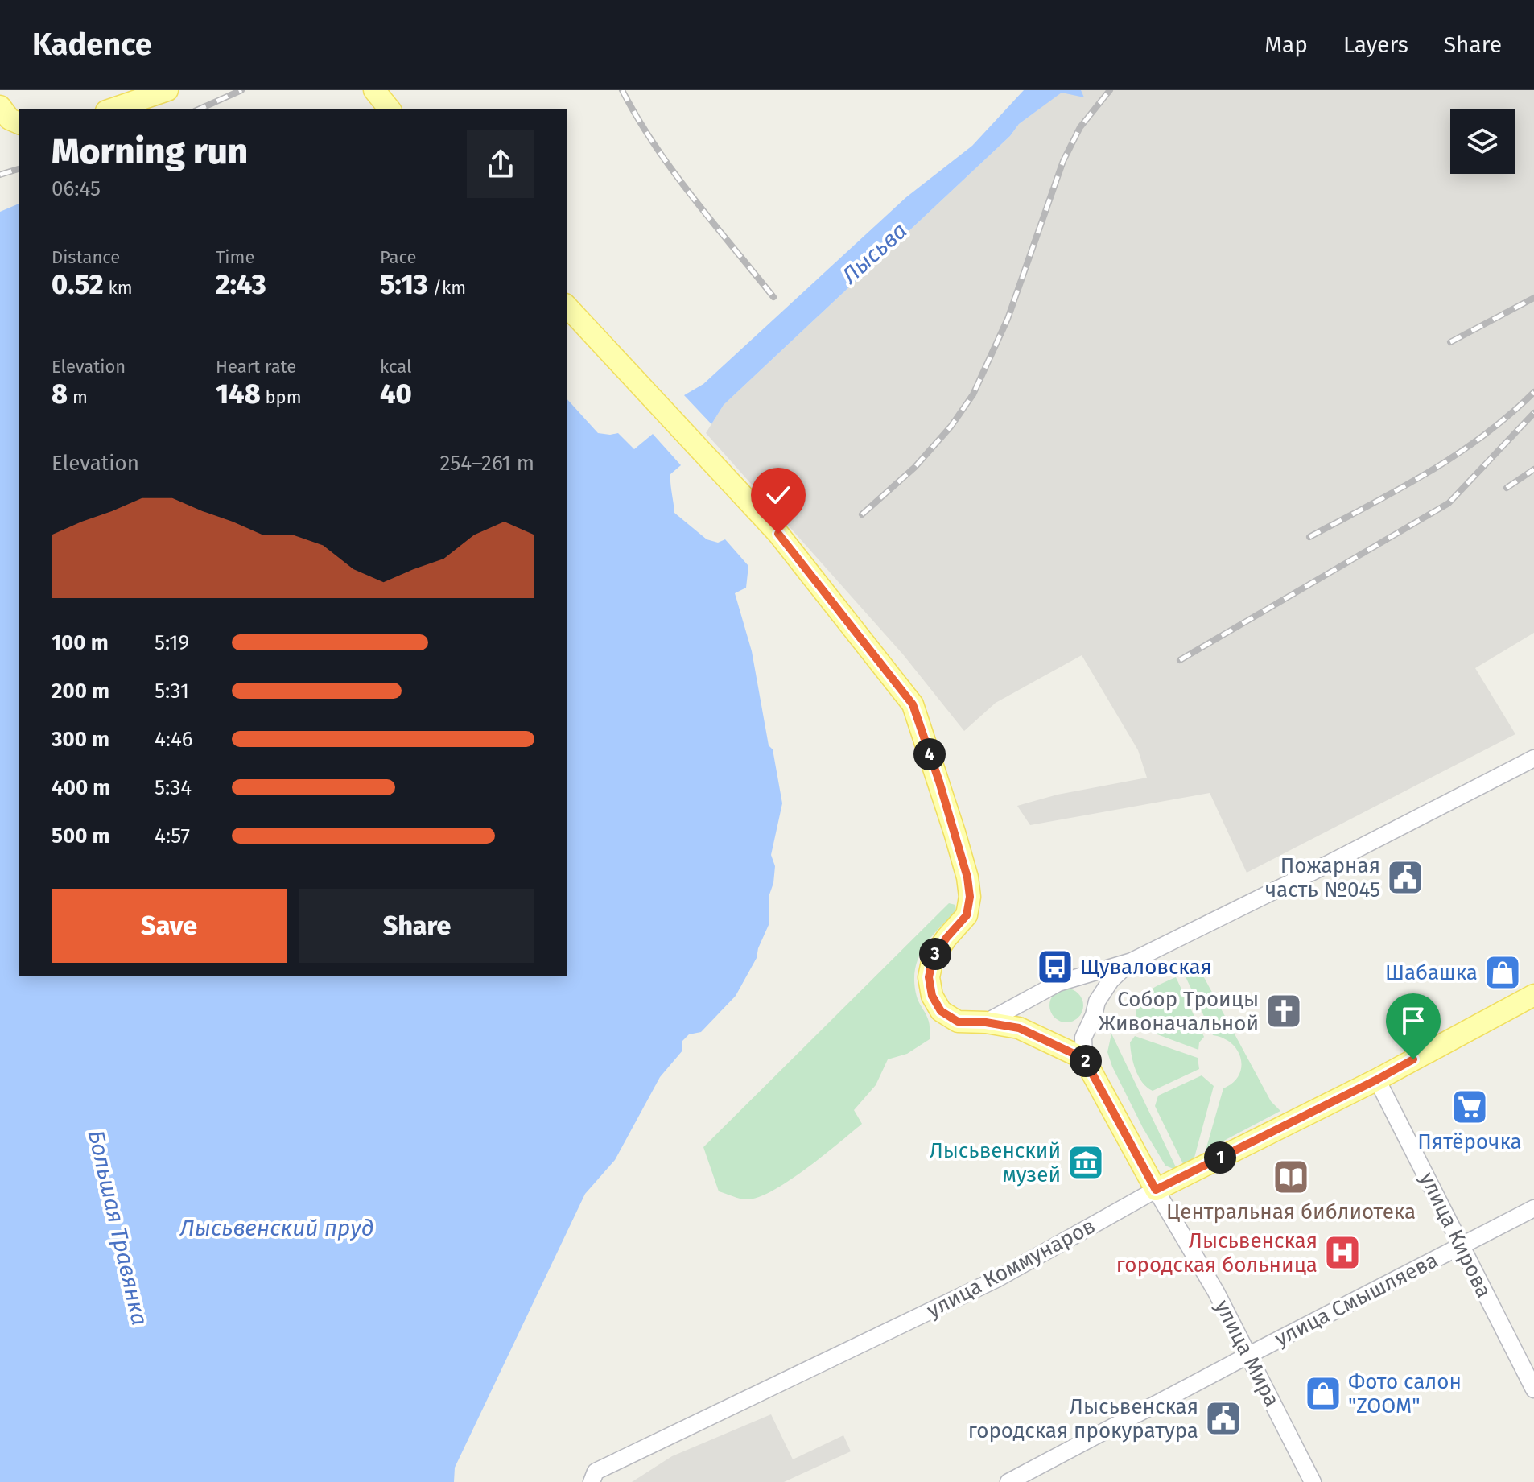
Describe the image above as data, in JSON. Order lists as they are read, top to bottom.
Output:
{
  "streets": {
    "main road": ["улица Коммунаров", "улица Мира"],
    "street": ["улица Кирова", "улица Смышляева"]
  },
  "crossings": [
    ["улица Кирова", "улица Коммунаров"],
    ["улица Кирова", "улица Смышляева"],
    ["улица Коммунаров", "улица Мира"],
    ["улица Смышляева", "улица Мира"]
  ],
  "water": ["Лысьва", "Большая Травянка", "Лысьвенский пруд"],
  "places": {
    "public building": ["Пожарная часть №045", "Лысьвенская городская прокуратура"],
    "bus stop": ["Щуваловская"],
    "shop": ["Шабашка", "Фото салон \"ZOOM\""],
    "church": ["Собор Троицы Живоначальной"],
    "supermarket": ["Пятёрочка"],
    "museum": ["Лысьвенский музей"],
    "library": ["Центральная библиотека"],
    "hospital": ["Лысьвенская городская больница"]
  },
  "page": {
    "header": "Kadence",
    "nav": ["Map", "Layers", "Share"],
    "heading": ["Morning run", "06:45"],
    "stats": [
      ["Distance", "0.52 km"],
      ["Time", "2:43"],
      ["Pace", "5:13 /km"],
      ["Elevation", "8 m"],
      ["Heart rate", "148 bpm"],
      ["kcal", "40"]
    ],
    "chart": ["Elevation", "254–261 m"],
    "list": [
      {
        "name": "100 m",
        "note": "5:19"
      },
      {
        "name": "200 m",
        "note": "5:31"
      },
      {
        "name": "300 m",
        "note": "4:46"
      },
      {
        "name": "400 m",
        "note": "5:34"
      },
      {
        "name": "500 m",
        "note": "4:57"
      }
    ],
    "pins": [
      "4",
      "3",
      "2",
      "1"
    ],
    "buttons": ["Save", "Share"]
  }
}
